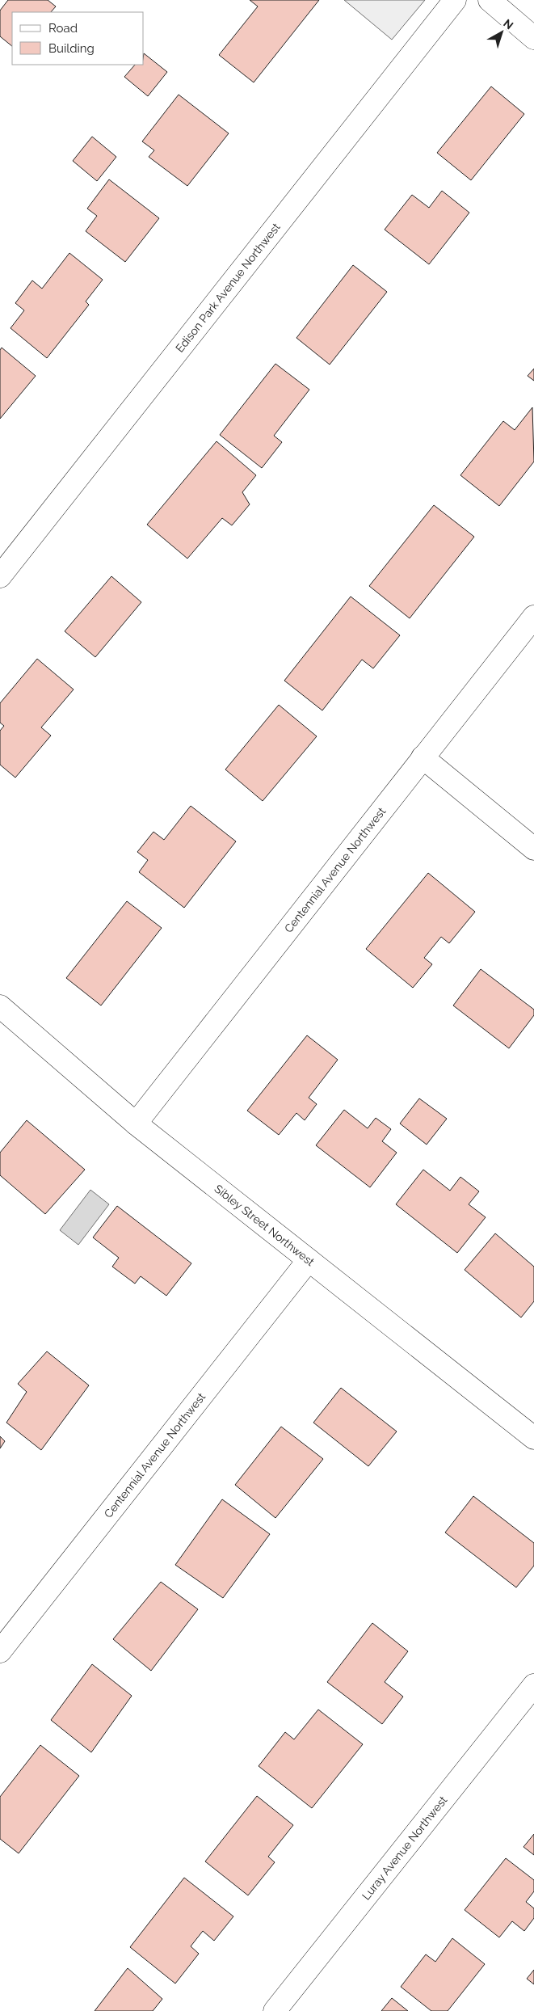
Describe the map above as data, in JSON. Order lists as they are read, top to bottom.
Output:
{
  "streets": {
    "street": [
      "Edison Park Avenue Northwest",
      "Centennial Avenue Northwest",
      "Sibley Street Northwest",
      "Luray Avenue Northwest"
    ]
  },
  "crossings": [
    ["Centennial Avenue Northwest", "Sibley Street Northwest"]
  ],
  "legend": ["Road", "Building"],
  "north": "top right"
}
